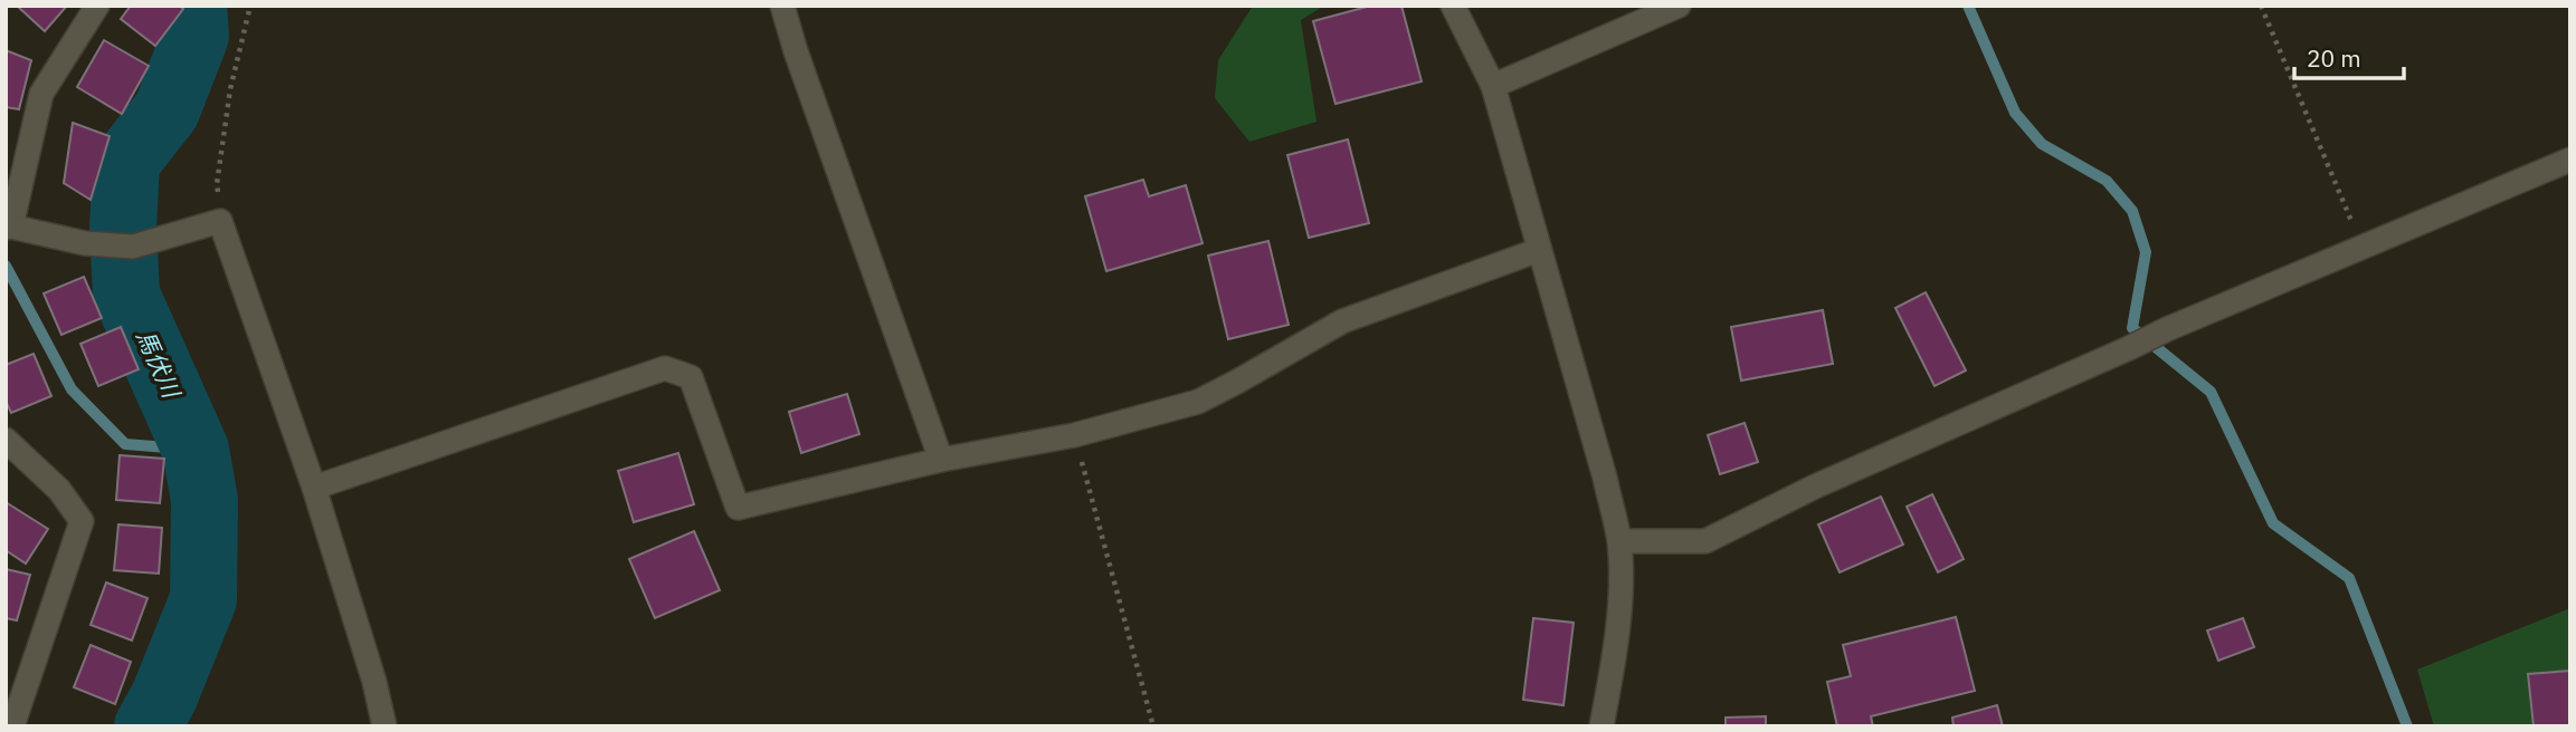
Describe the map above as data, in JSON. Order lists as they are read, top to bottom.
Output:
{
  "water": ["馬伏川"],
  "scale_bar": "20 m"
}
